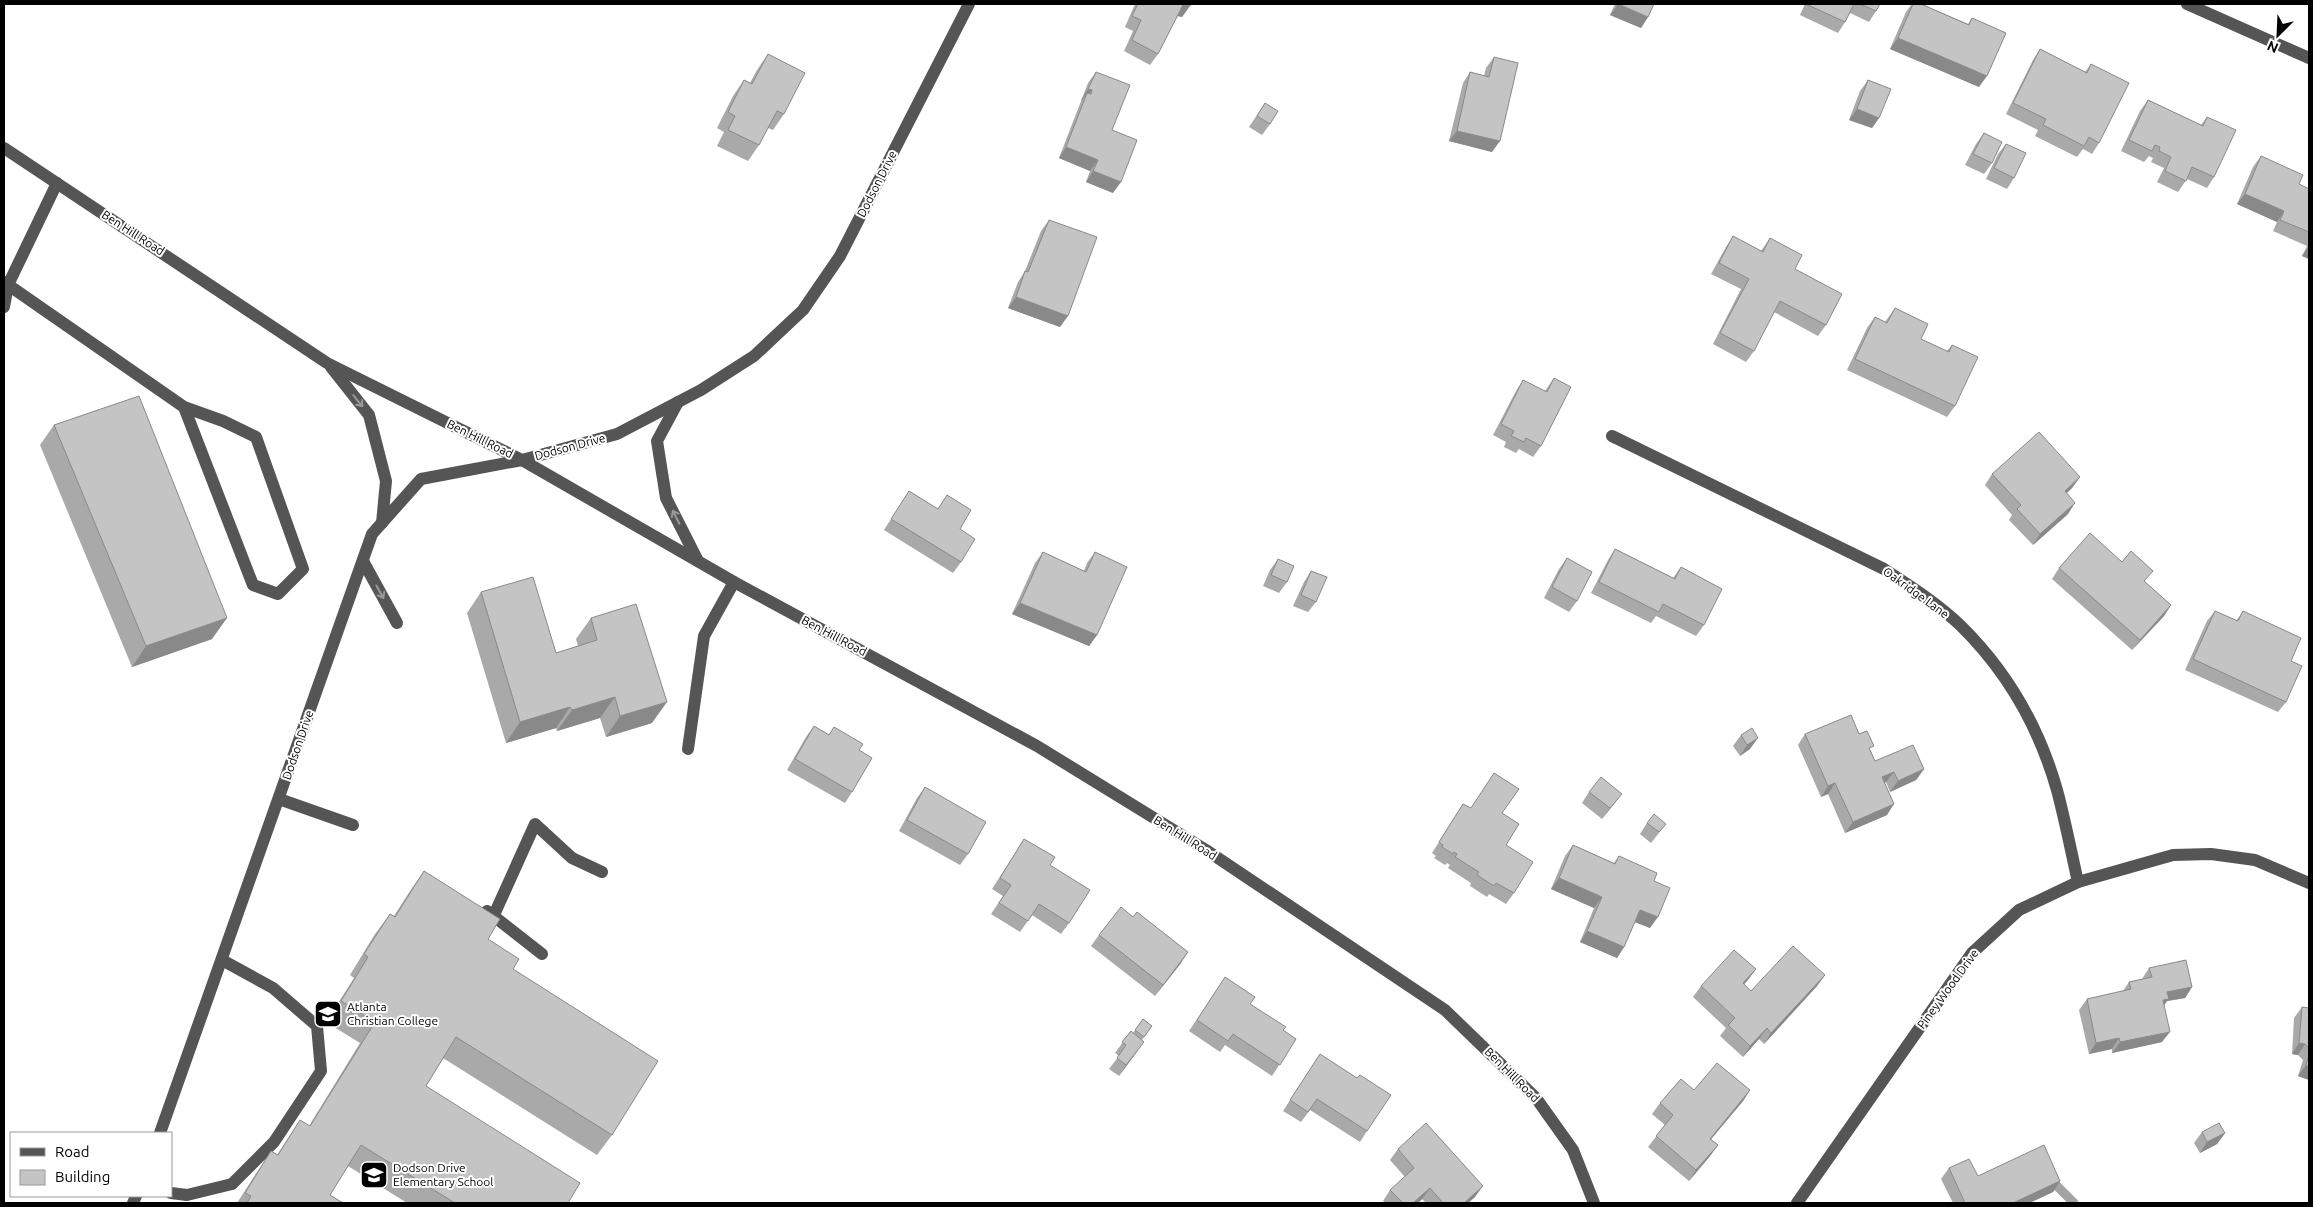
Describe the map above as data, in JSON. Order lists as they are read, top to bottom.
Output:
{
  "streets": {
    "street": [
      "Dodson Drive",
      "Ben Hill Road",
      "Oakridge Lane",
      "Piney Wood Drive"
    ]
  },
  "crossings": [
    ["Dodson Drive", "Ben Hill Road"],
    ["Oakridge Lane", "Piney Wood Drive"]
  ],
  "places": {
    "school or university": ["Atlanta Christian College", "Dodson Drive Elementary School"]
  },
  "legend": ["Road", "Building"],
  "north": "bottom left"
}
